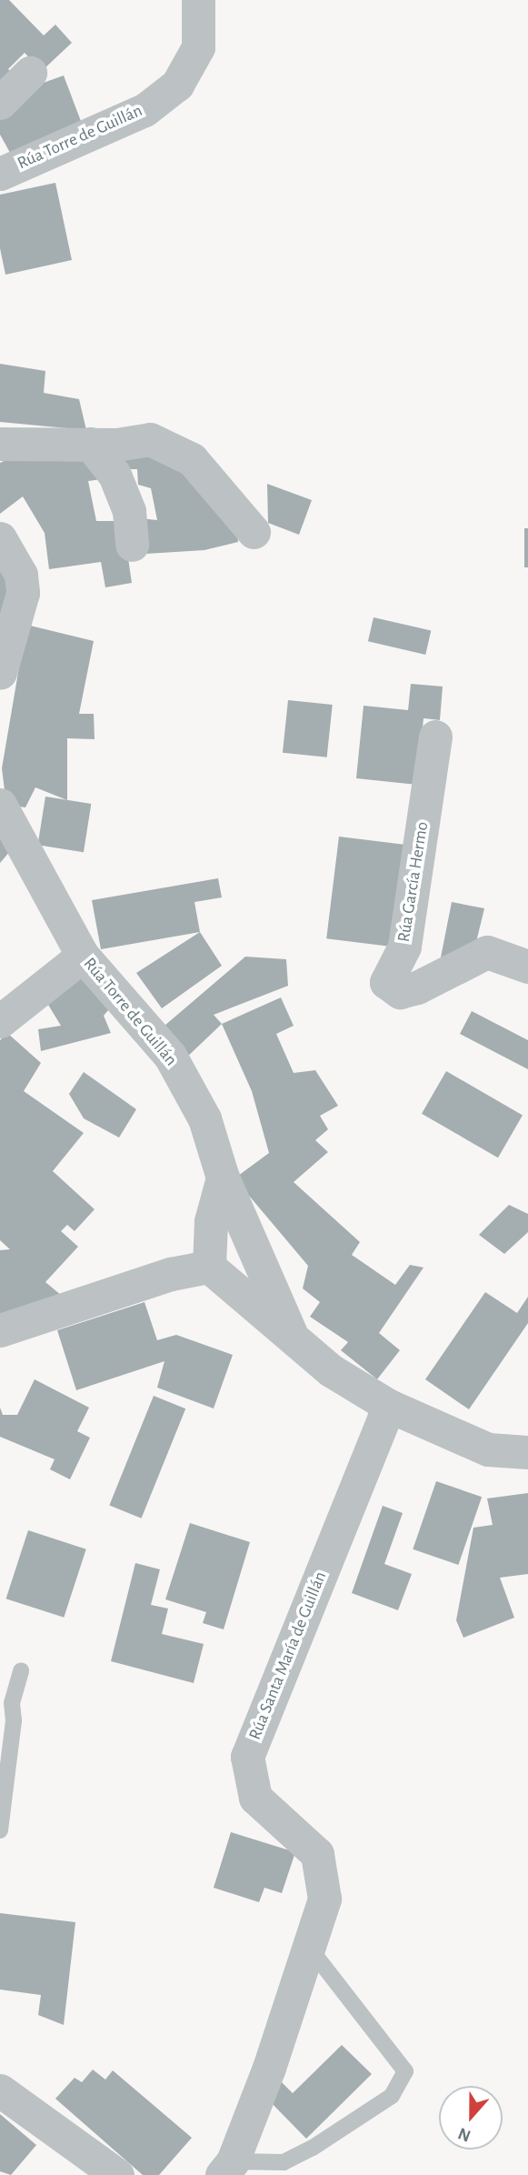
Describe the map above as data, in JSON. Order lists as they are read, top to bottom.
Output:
{
  "streets": {
    "street": ["Rúa Torre de Guillán", "Rúa García Hermo", "Rúa Santa María de Guillán"]
  },
  "north": "bottom"
}
